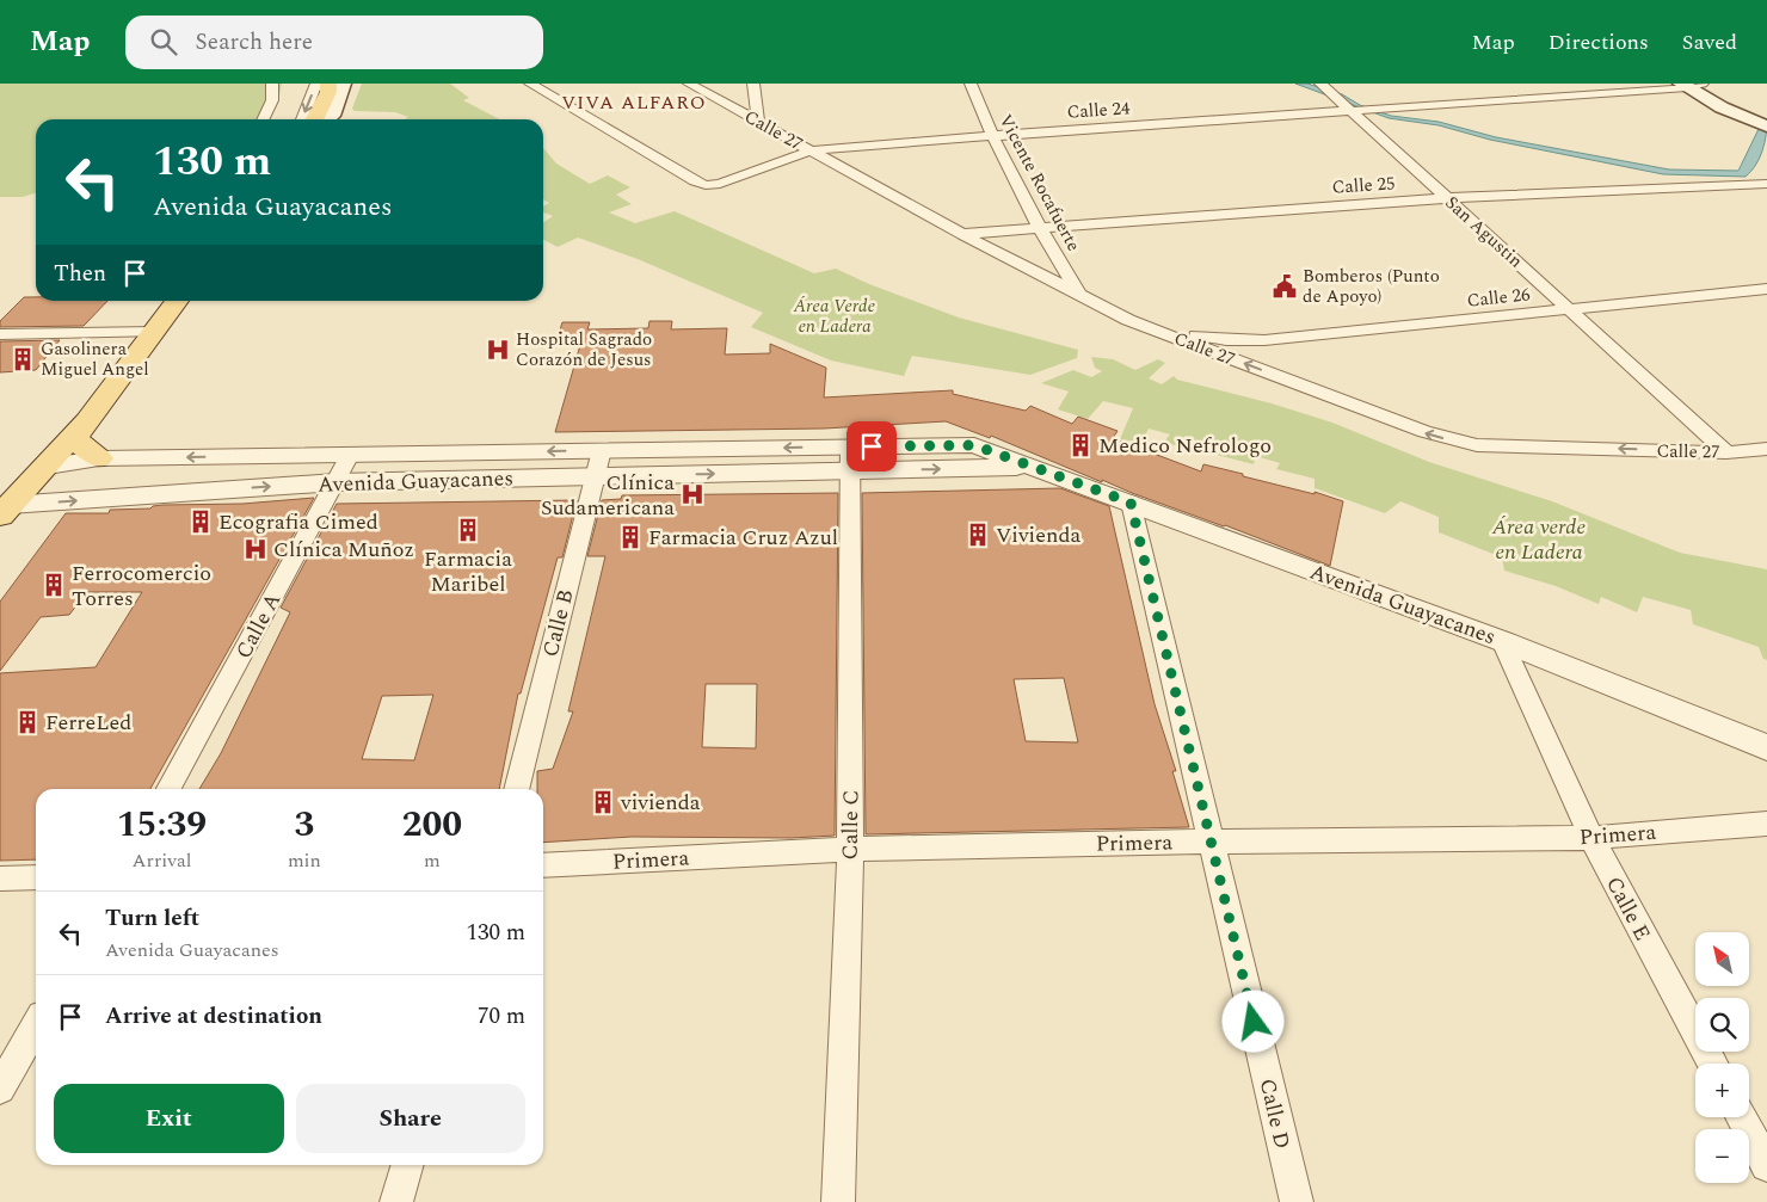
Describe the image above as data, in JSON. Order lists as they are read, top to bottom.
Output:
{
  "streets": {
    "street": [
      "Calle 24",
      "Calle 27",
      "Vicente Rocafuerte",
      "Calle 25",
      "San Agustin",
      "Calle 26",
      "Avenida Guayacanes",
      "Calle B",
      "Calle A",
      "Calle C",
      "Primera",
      "Calle E",
      "Calle D"
    ]
  },
  "crossings": [
    ["Calle 24", "Calle 27"],
    ["Calle 24", "Vicente Rocafuerte"],
    ["Calle 24", "San Agustin"],
    ["Calle 27", "Vicente Rocafuerte"],
    ["Calle 27", "Calle 25"],
    ["Calle 27", "San Agustin"],
    ["Calle 27", "Calle 26"],
    ["Vicente Rocafuerte", "Calle 25"],
    ["Calle 25", "San Agustin"],
    ["San Agustin", "Calle 26"],
    ["Avenida Guayacanes", "Calle B"],
    ["Avenida Guayacanes", "Calle A"],
    ["Avenida Guayacanes", "Calle C"],
    ["Avenida Guayacanes", "Calle E"],
    ["Avenida Guayacanes", "Calle D"],
    ["Calle C", "Primera"],
    ["Primera", "Calle E"],
    ["Primera", "Calle D"]
  ],
  "one_way": ["Calle 27"],
  "districts": ["VIVA ALFARO"],
  "parks": ["Área Verde en Ladera", "Área verde en Ladera"],
  "places": {
    "public building": ["Bomberos (Punto de Apoyo)"],
    "hospital": ["Hospital Sagrado Corazón de Jesus", "Clínica Sudamericana", "Clínica Muñoz"],
    "building": [
      "Gasolinera Miguel Angel",
      "Medico Nefrologo",
      "Ecografia Cimed",
      "Farmacia Maribel",
      "Vivienda",
      "Farmacia Cruz Azul",
      "Ferrocomercio Torres",
      "FerreLed",
      "vivienda"
    ]
  },
  "north": "top left",
  "page": {
    "header": "Map",
    "search": "Search here",
    "nav": ["Map", "Directions", "Saved"],
    "turn": ["130 m", "Avenida Guayacanes"],
    "then": "Then",
    "eta": [
      "15:39",
      "Arrival",
      "3",
      "min",
      "200",
      "m"
    ],
    "list": [
      {
        "name": "Turn left",
        "note": "Avenida Guayacanes",
        "value": "130 m"
      },
      {
        "name": "Arrive at destination",
        "value": "70 m"
      }
    ],
    "map_buttons": ["+", "−"],
    "buttons": ["Exit", "Share"]
  }
}
